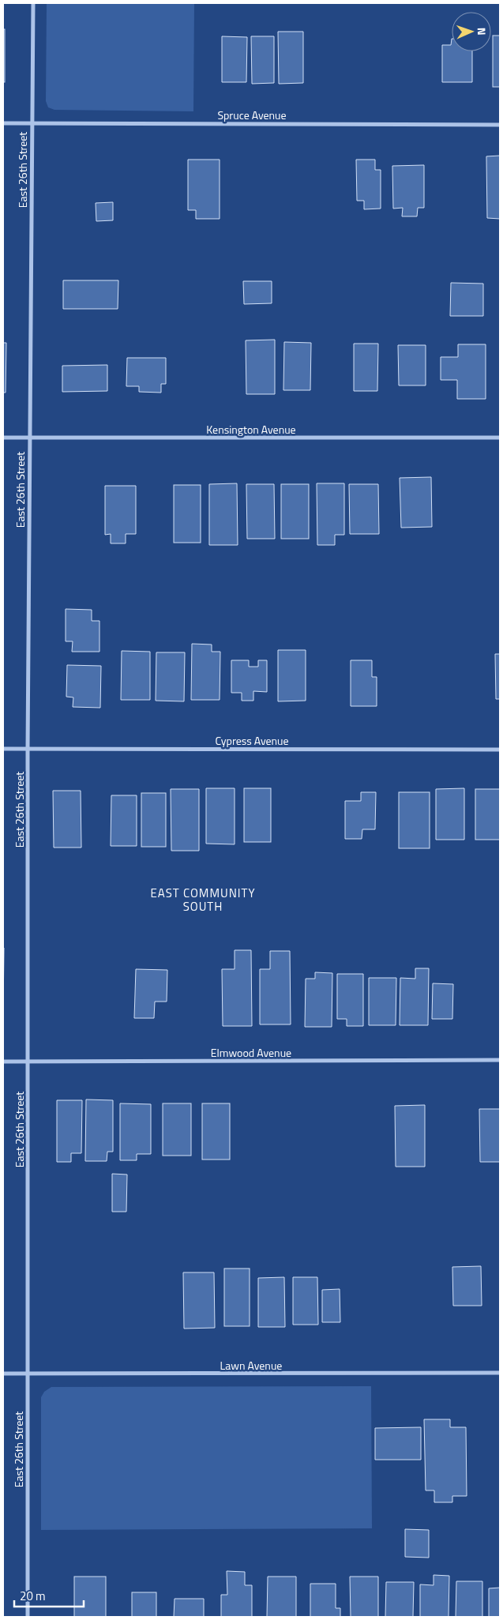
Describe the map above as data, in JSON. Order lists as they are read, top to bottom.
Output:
{
  "streets": {
    "street": [
      "Spruce Avenue",
      "East 26th Street",
      "Kensington Avenue",
      "Cypress Avenue",
      "Elmwood Avenue",
      "Lawn Avenue"
    ]
  },
  "crossings": [
    ["Spruce Avenue", "East 26th Street"],
    ["East 26th Street", "Kensington Avenue"],
    ["East 26th Street", "Cypress Avenue"],
    ["East 26th Street", "Elmwood Avenue"],
    ["East 26th Street", "Lawn Avenue"]
  ],
  "districts": ["EAST COMMUNITY SOUTH"],
  "scale_bar": "20 m",
  "north": "right"
}
